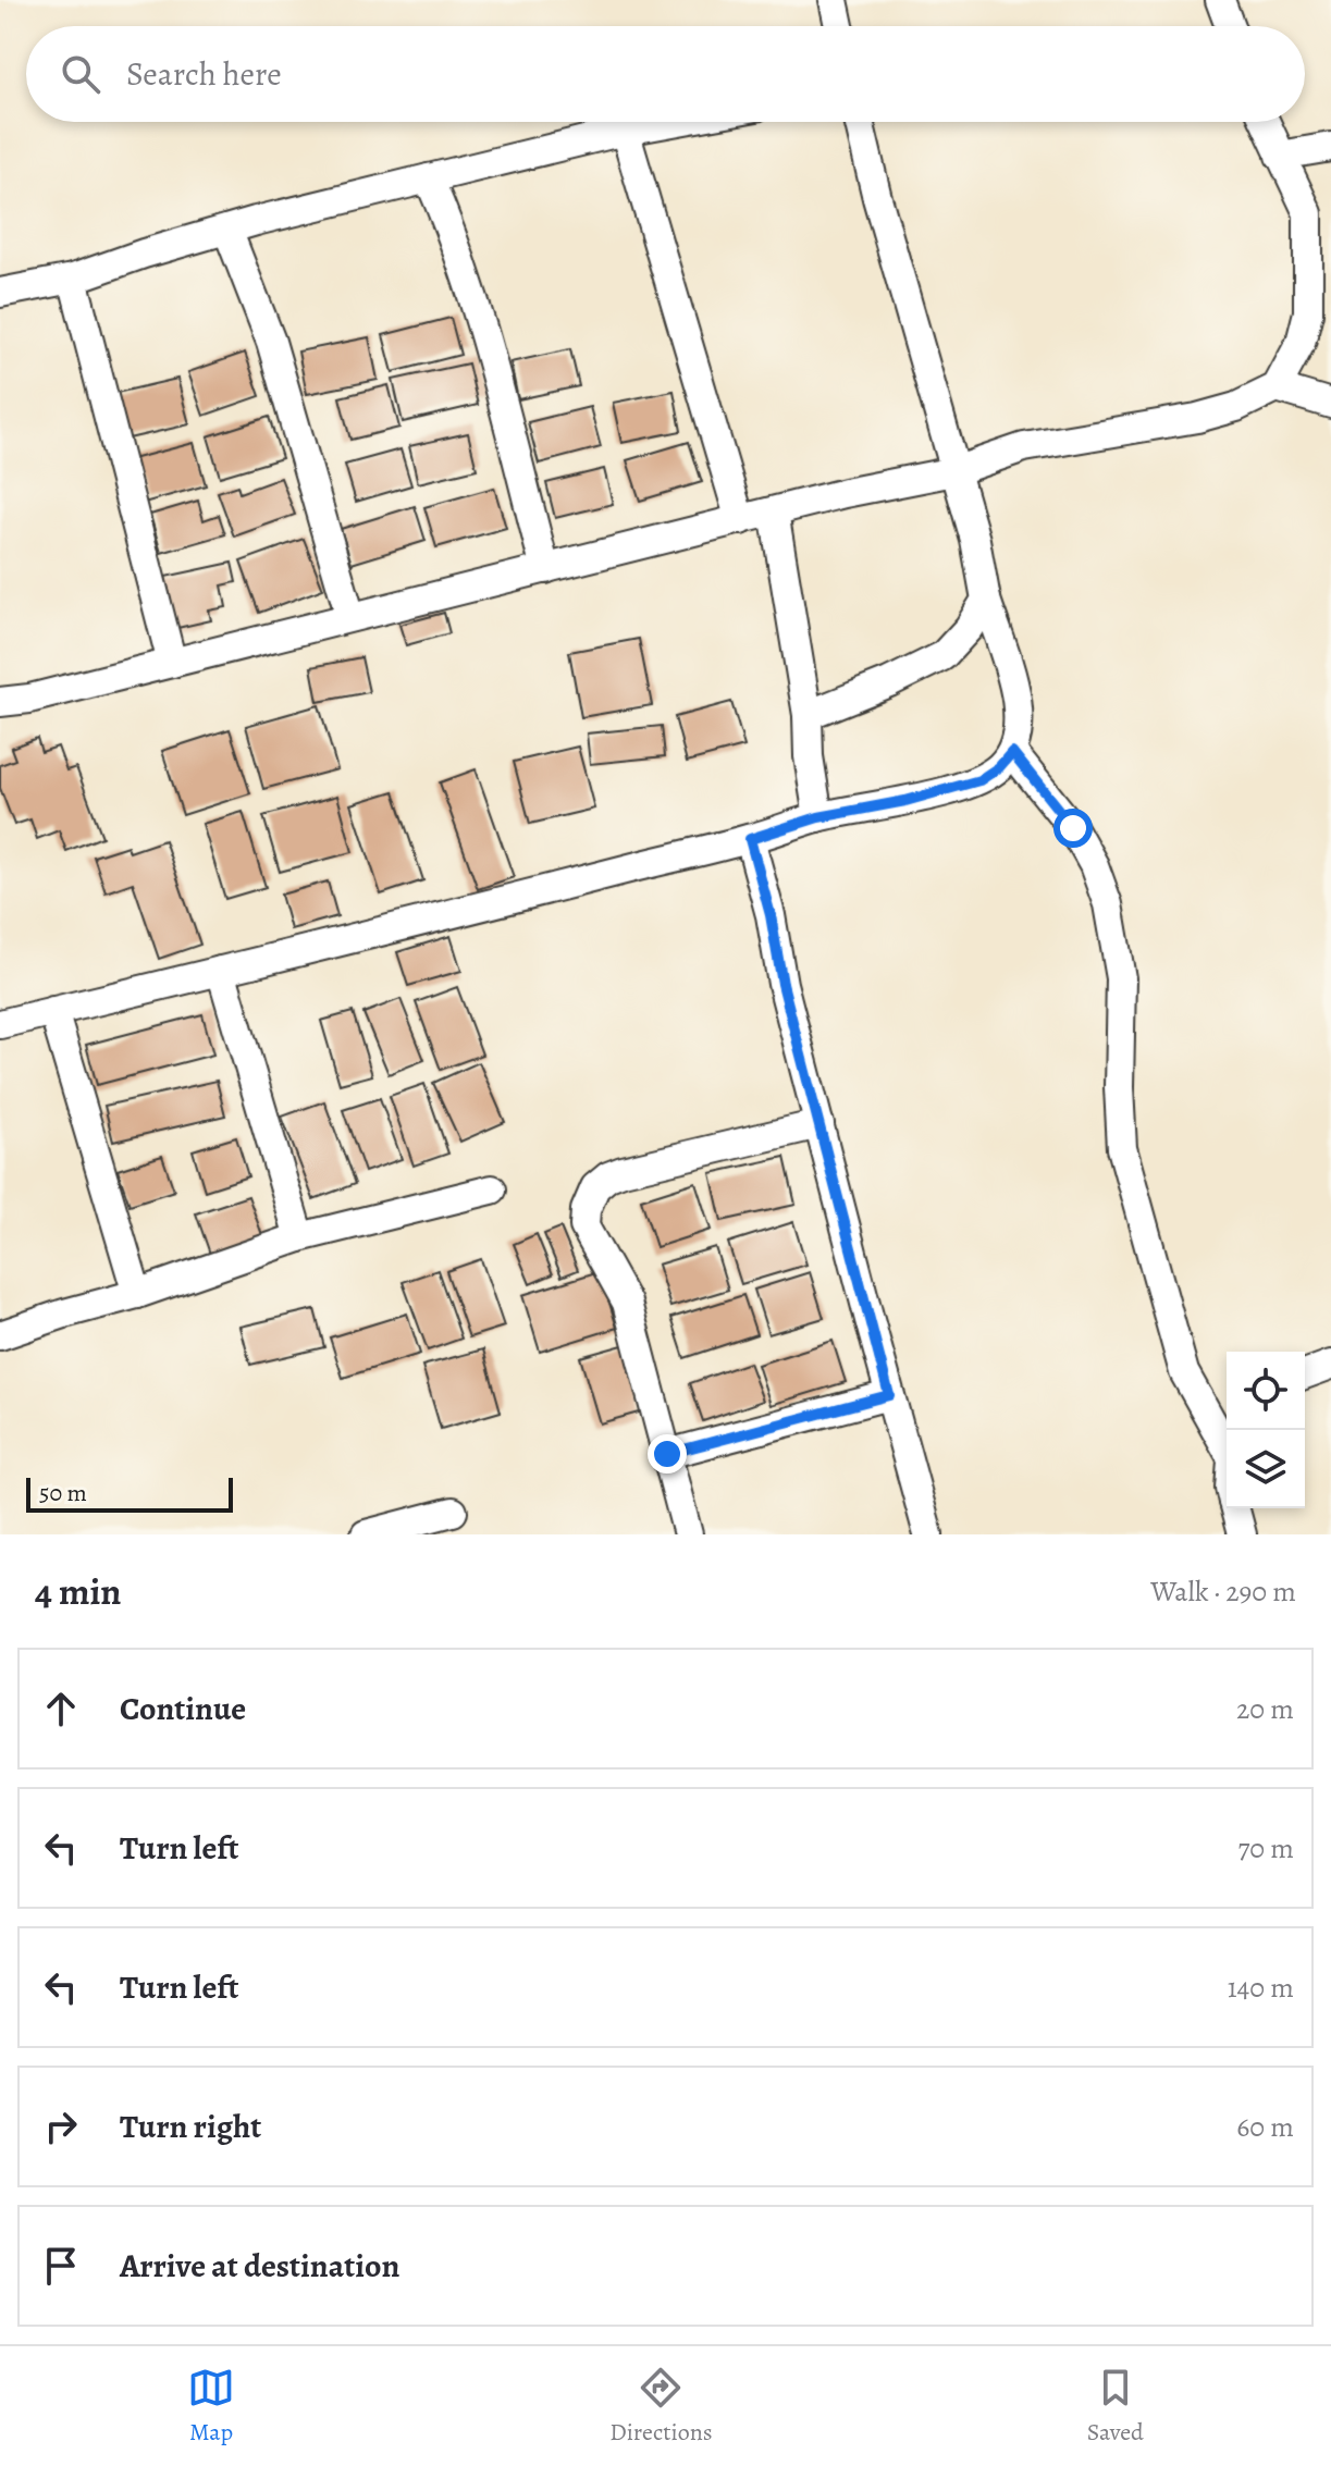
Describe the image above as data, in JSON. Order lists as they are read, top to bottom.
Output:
{
  "scale_bar": "50 m",
  "page": {
    "search": "Search here",
    "scale": "50 m",
    "heading": ["4 min", "Walk · 290 m"],
    "list": [
      ["Continue", "20 m"],
      ["Turn left", "70 m"],
      ["Turn left", "140 m"],
      ["Turn right", "60 m"],
      "Arrive at destination"
    ],
    "nav": ["Map", "Directions", "Saved"]
  }
}
